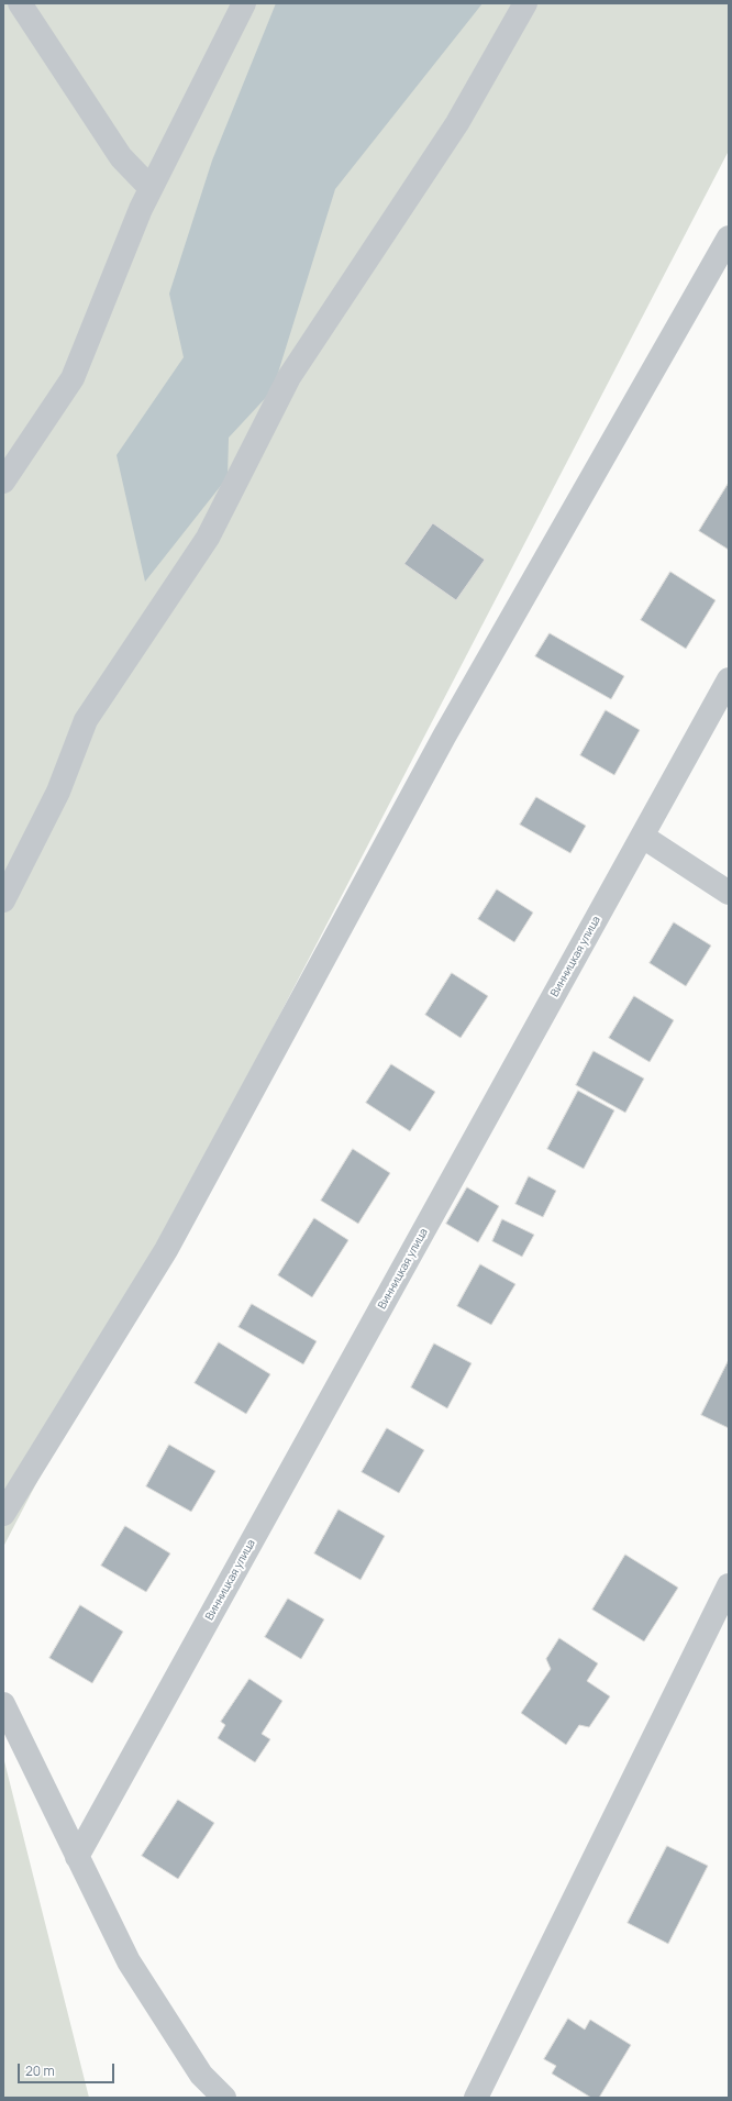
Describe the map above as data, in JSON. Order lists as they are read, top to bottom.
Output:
{
  "streets": {
    "street": ["Винницкая улица"]
  },
  "scale_bar": "20 m"
}
